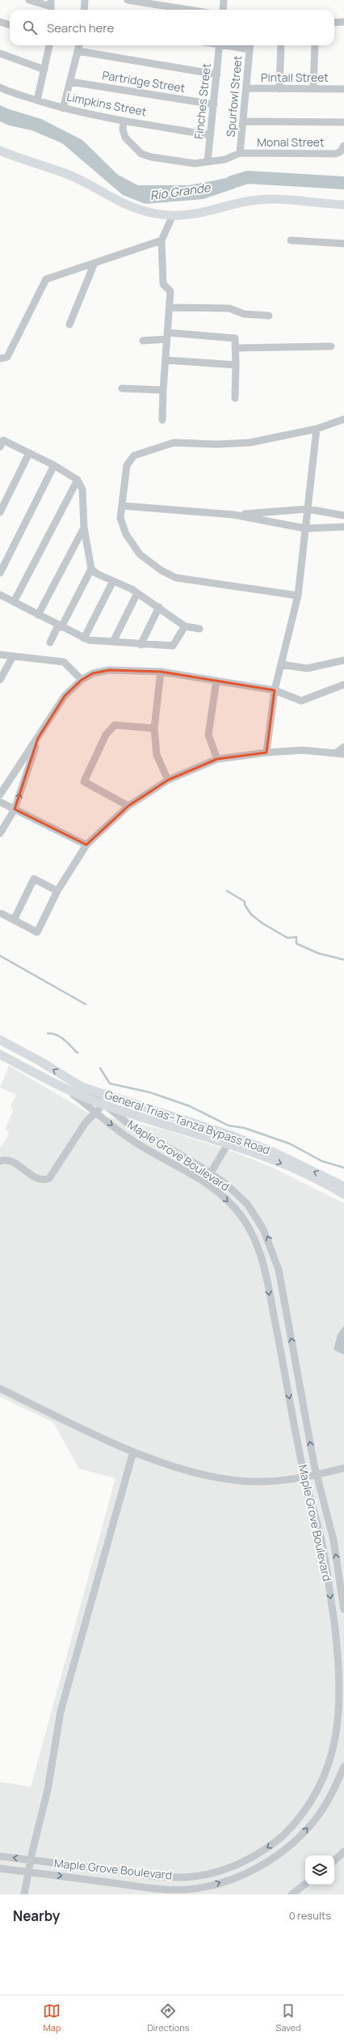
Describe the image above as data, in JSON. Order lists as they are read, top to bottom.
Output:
{
  "streets": {
    "main road": ["General Trias–Tanza Bypass Road", "Maple Grove Boulevard"],
    "street": [
      "Pintail Street",
      "Partridge Street",
      "Spurfowl Street",
      "Finches Street",
      "Limpkins Street",
      "Monal Street"
    ]
  },
  "crossings": [
    ["Pintail Street", "Spurfowl Street"],
    ["Partridge Street", "Finches Street"],
    ["Spurfowl Street", "Monal Street"],
    ["Finches Street", "Limpkins Street"],
    ["General Trias–Tanza Bypass Road", "Maple Grove Boulevard"]
  ],
  "water": ["Rio Grande"],
  "page": {
    "search": "Search here",
    "heading": ["Nearby", "0 results"],
    "nav": ["Map", "Directions", "Saved"]
  }
}
